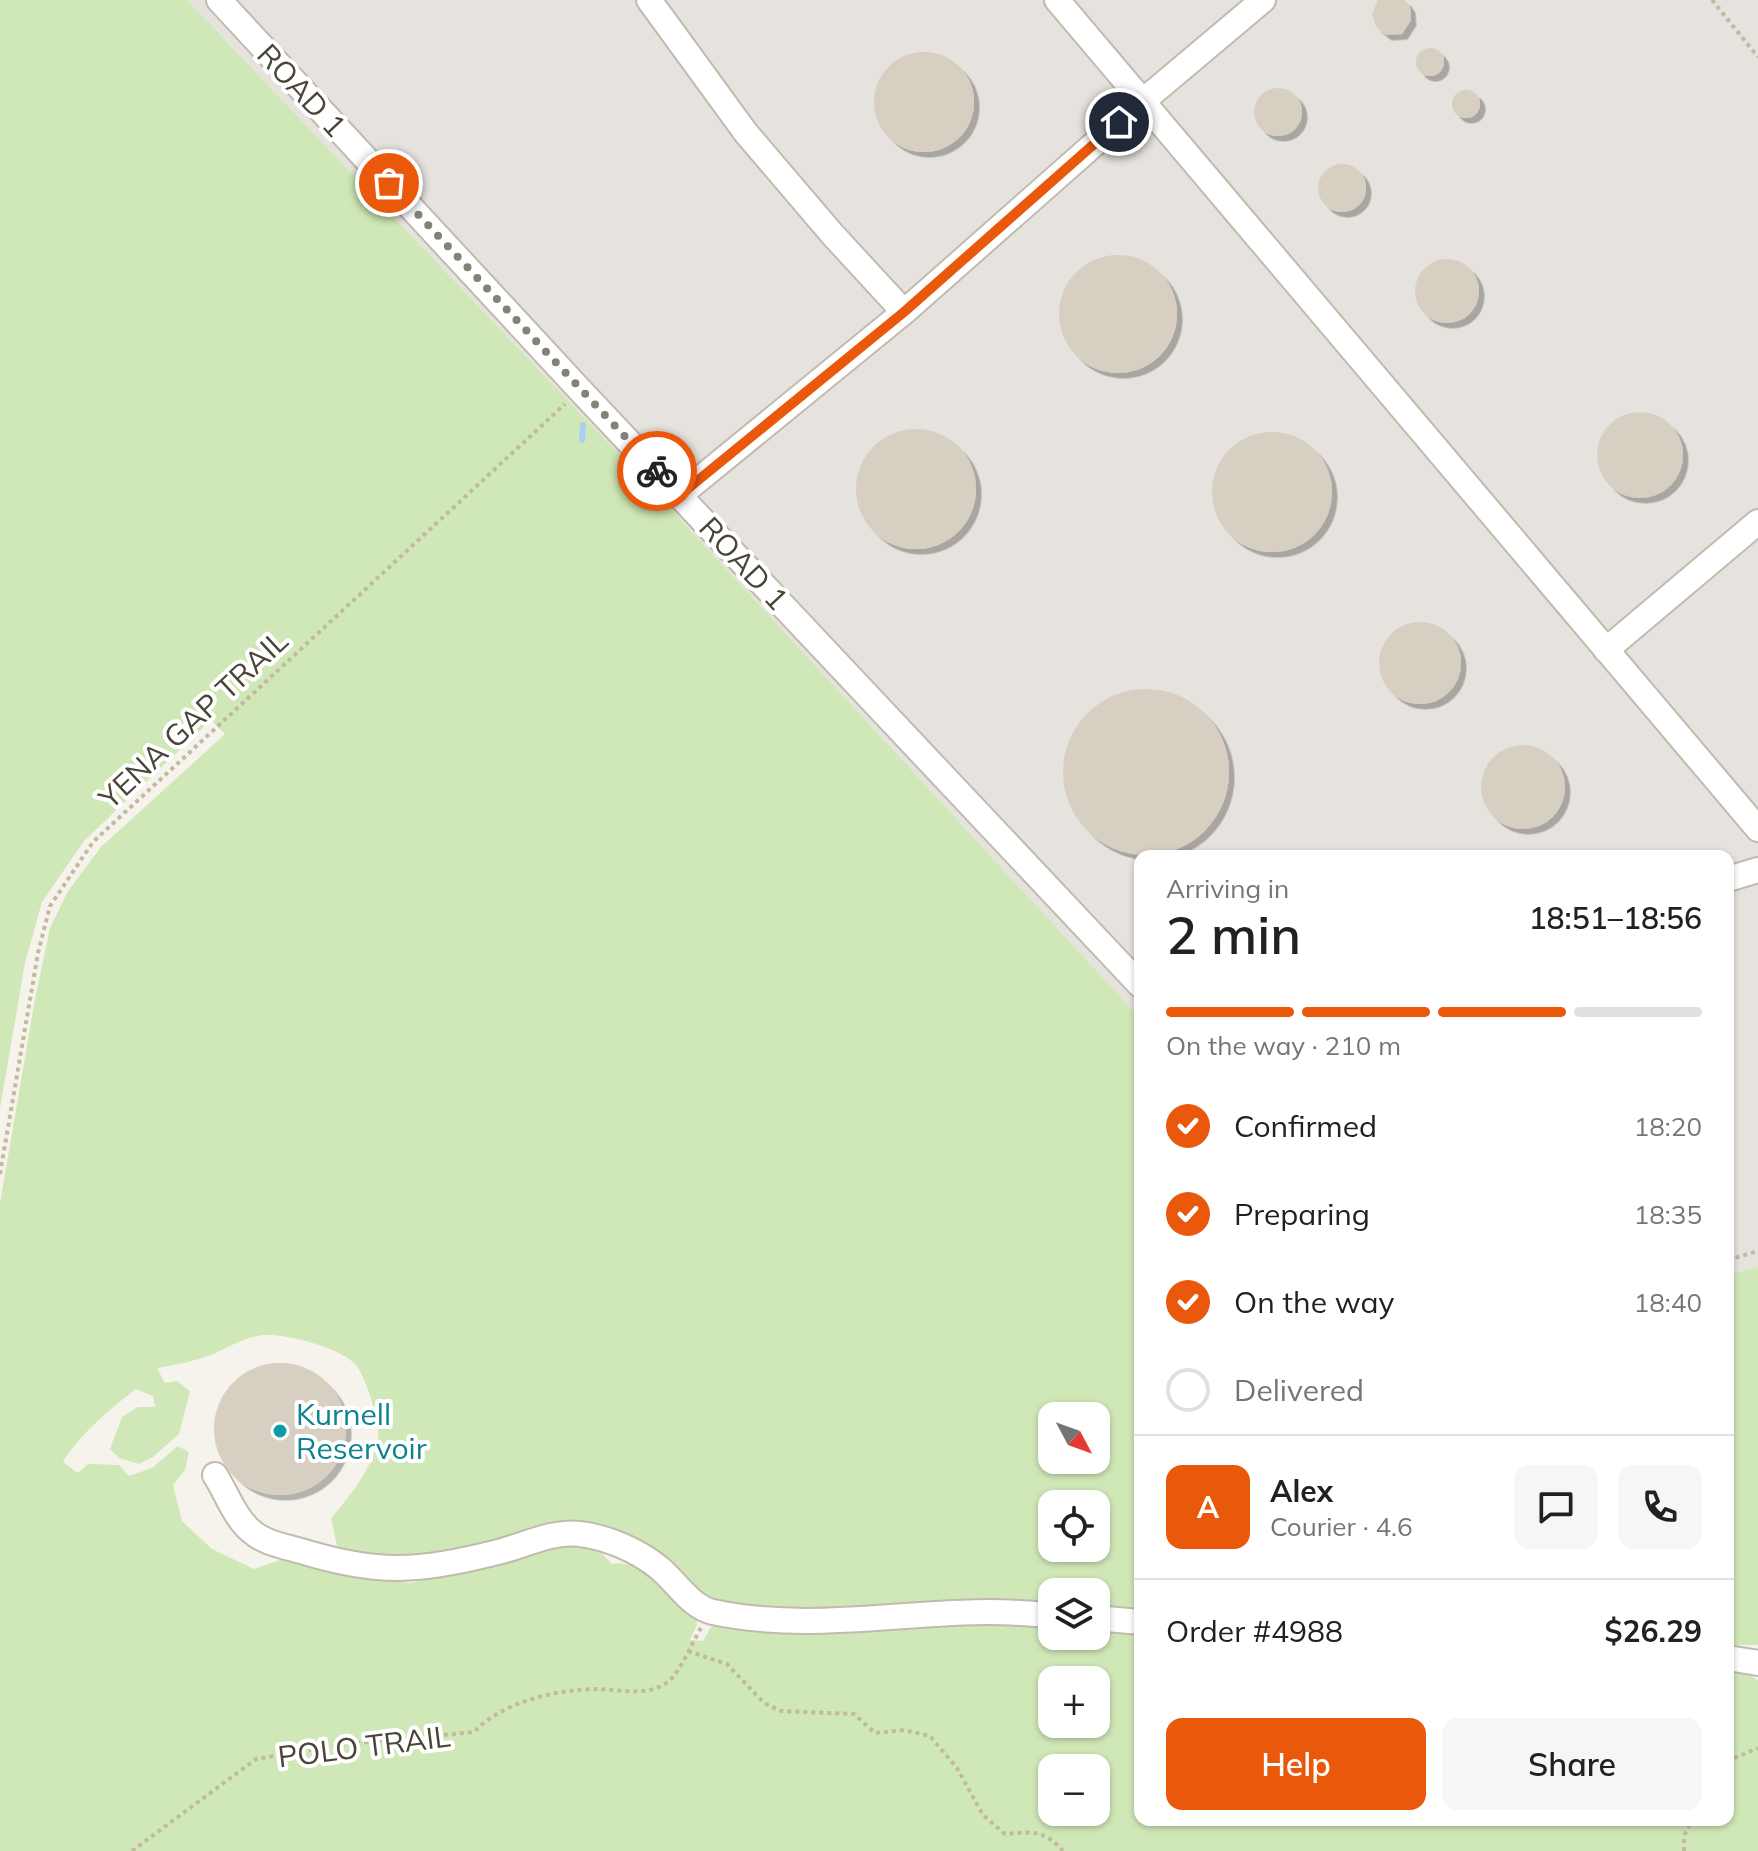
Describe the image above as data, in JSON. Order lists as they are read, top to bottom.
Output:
{
  "streets": {
    "lane": ["ROAD 1"],
    "path": ["YENA GAP TRAIL", "POLO TRAIL"]
  },
  "crossings": [
    ["ROAD 1", "YENA GAP TRAIL"]
  ],
  "places": ["Kurnell Reservoir"],
  "north": "bottom right",
  "page": {
    "heading": ["2 min", "Arriving in", "18:51–18:56"],
    "panel": [
      "Alex",
      "Courier · 4.6",
      "Order #4988",
      "$26.29"
    ],
    "bar": "On the way · 210 m",
    "list": [
      ["Confirmed", "18:20"],
      ["Preparing", "18:35"],
      ["On the way", "18:40"],
      "Delivered"
    ],
    "map_buttons": ["+", "−"],
    "round": "A",
    "buttons": ["Help", "Share"]
  }
}
